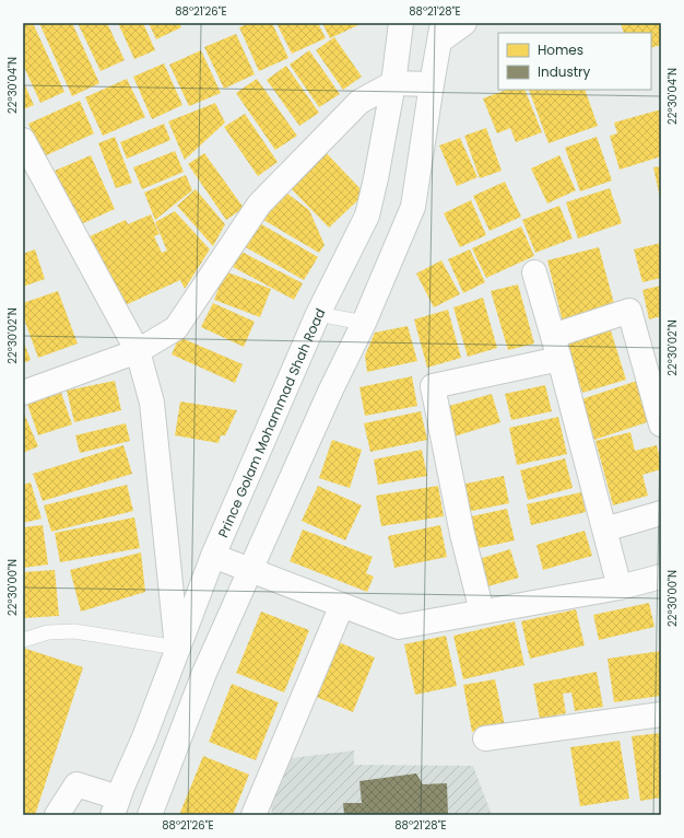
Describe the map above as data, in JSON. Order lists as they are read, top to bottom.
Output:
{
  "streets": {
    "street": ["Prince Golam Mohammad Shah Road"]
  },
  "legend": ["Homes", "Industry"],
  "coordinates": [
    "88°21'26\"E",
    "88°21'28\"E",
    "22°30'04\"N",
    "22°30'02\"N",
    "22°30'00\"N"
  ]
}
